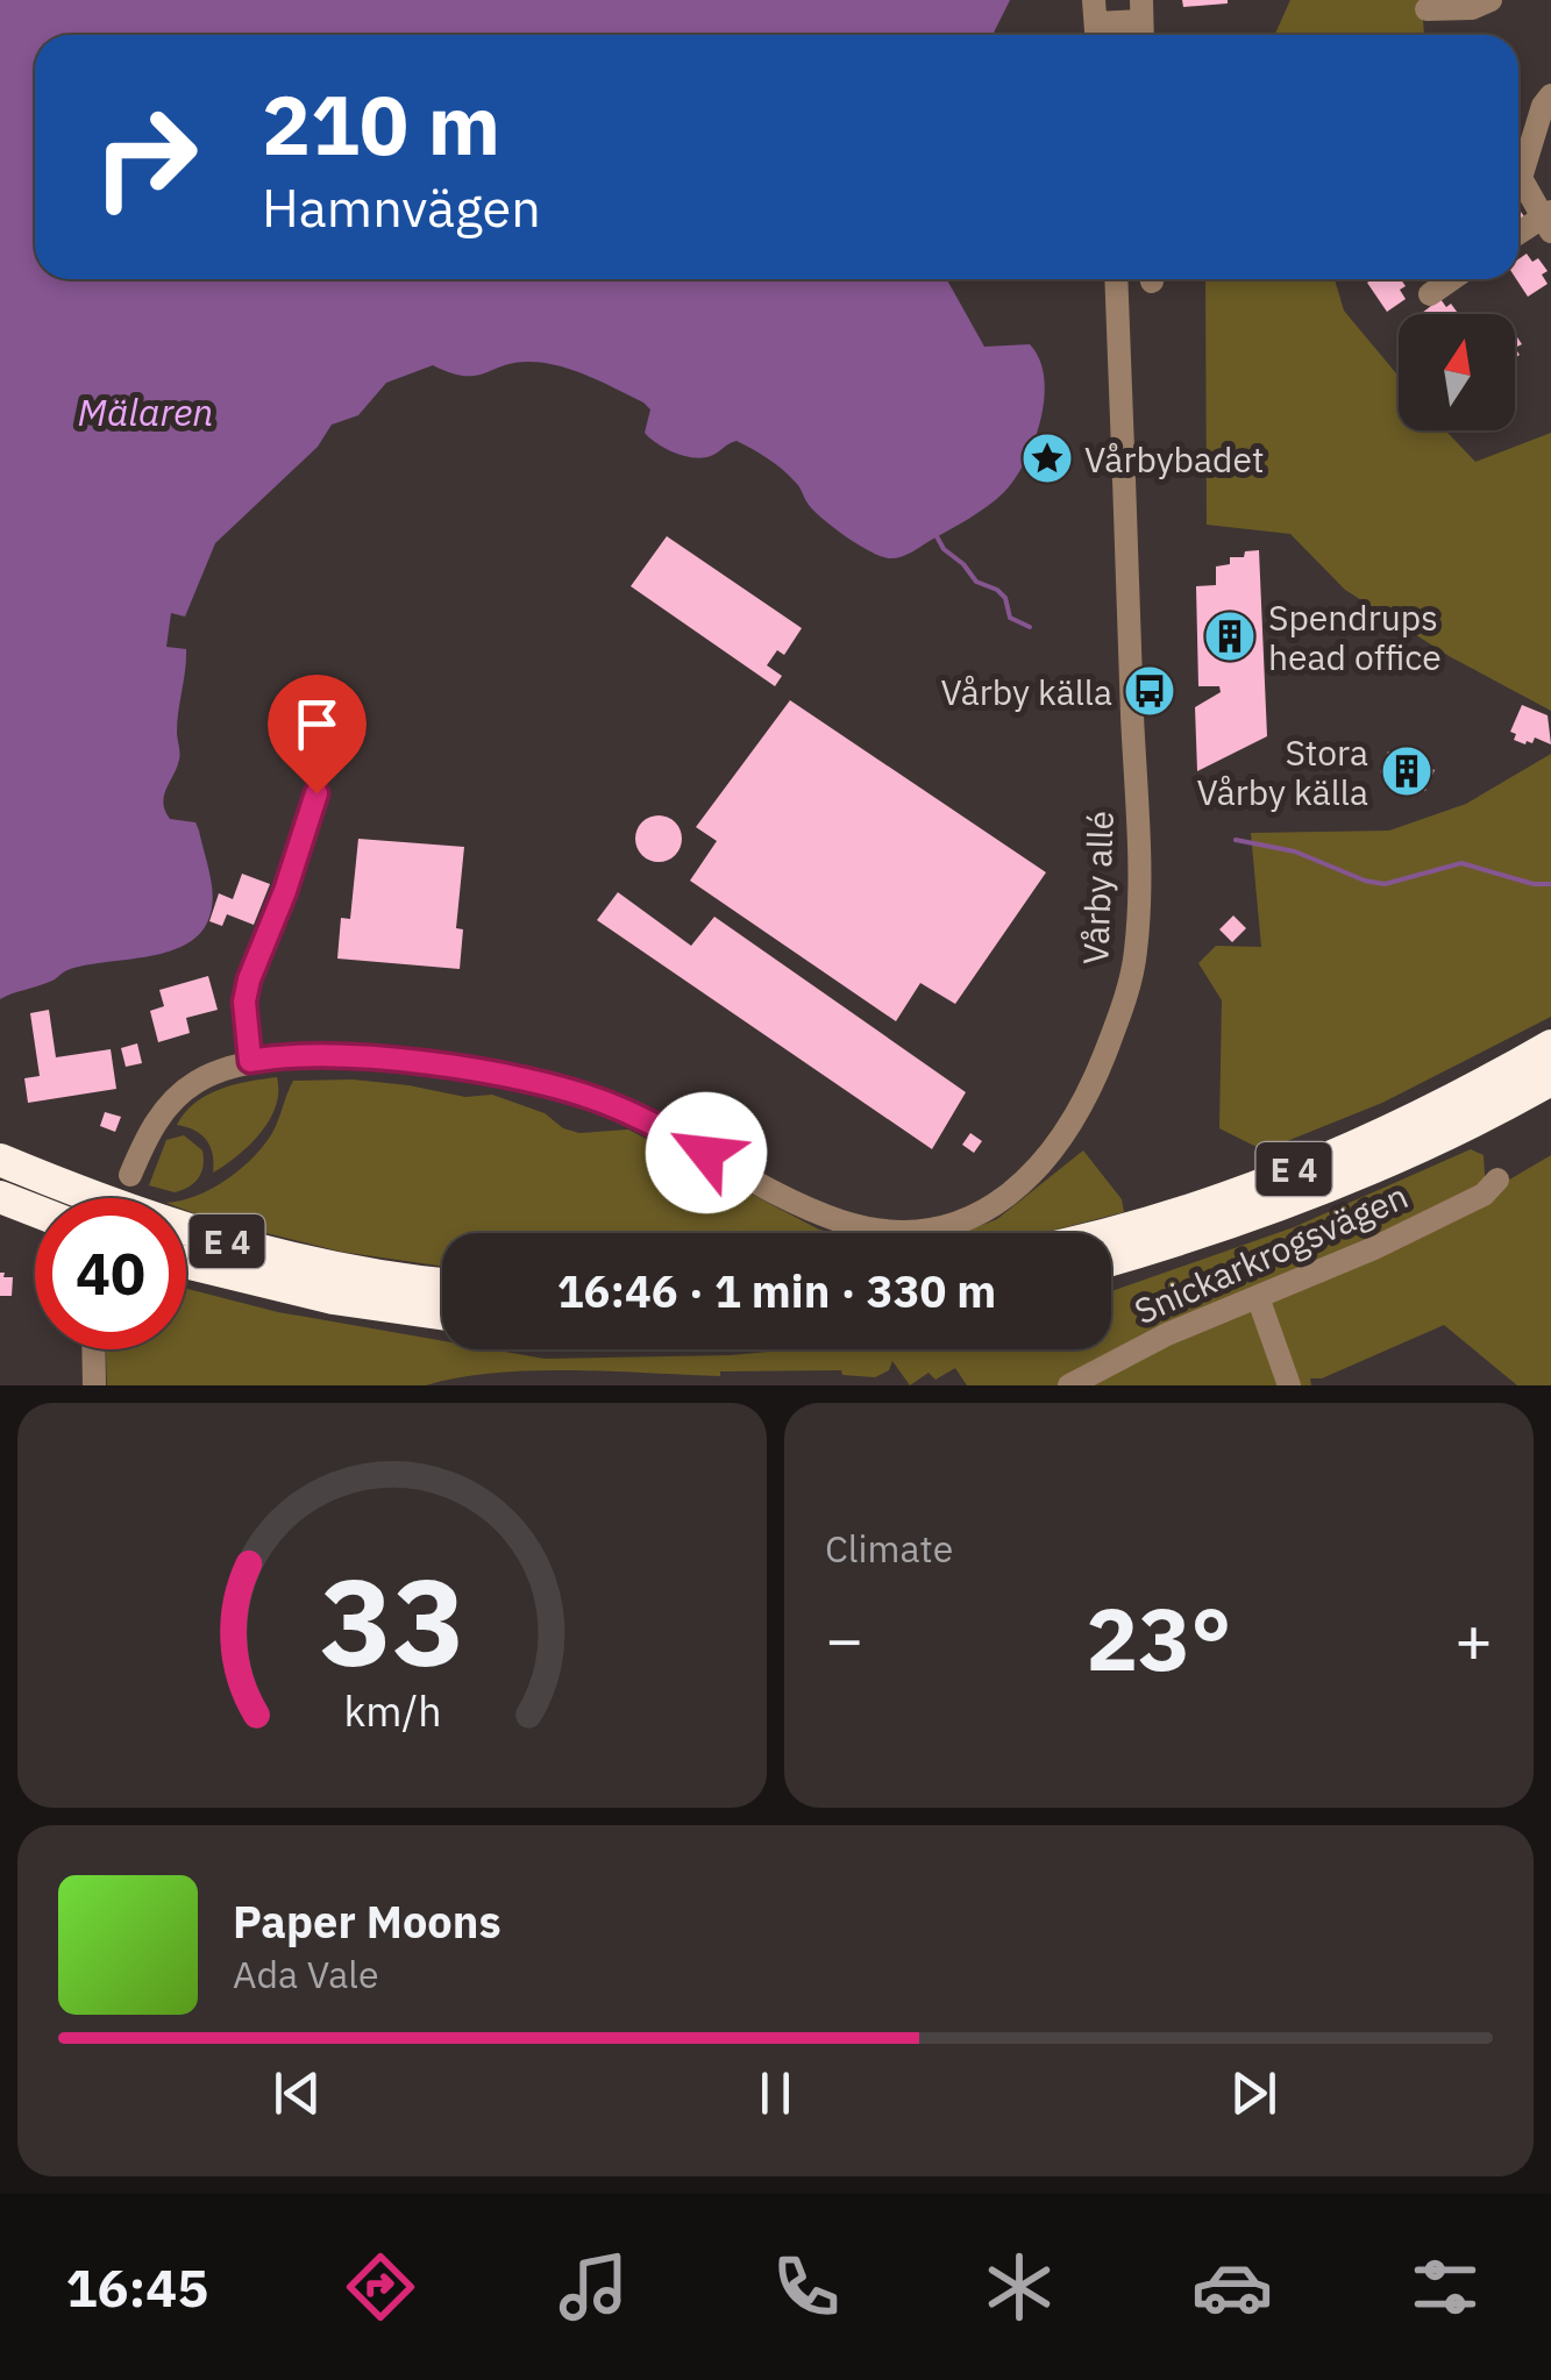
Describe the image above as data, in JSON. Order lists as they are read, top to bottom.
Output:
{
  "streets": {
    "highway": ["E 4"],
    "street": ["Vårby allé", "Snickarkrogsvägen"]
  },
  "water": ["Mälaren"],
  "places": {
    "place": ["Vårbybadet"],
    "building": ["Spendrups head office", "Stora Vårby källa"],
    "bus stop": ["Vårby källa"]
  },
  "north": "top",
  "page": {
    "turn": ["210 m", "Hamnvägen"],
    "limit": "40",
    "trip": "16:46 · 1 min · 330 m",
    "tile": "Climate",
    "heat": ["−", "23°", "+"],
    "song": ["Paper Moons", "Ada Vale"],
    "tabs": "16:45",
    "gauge": ["33", "km/h"]
  }
}
